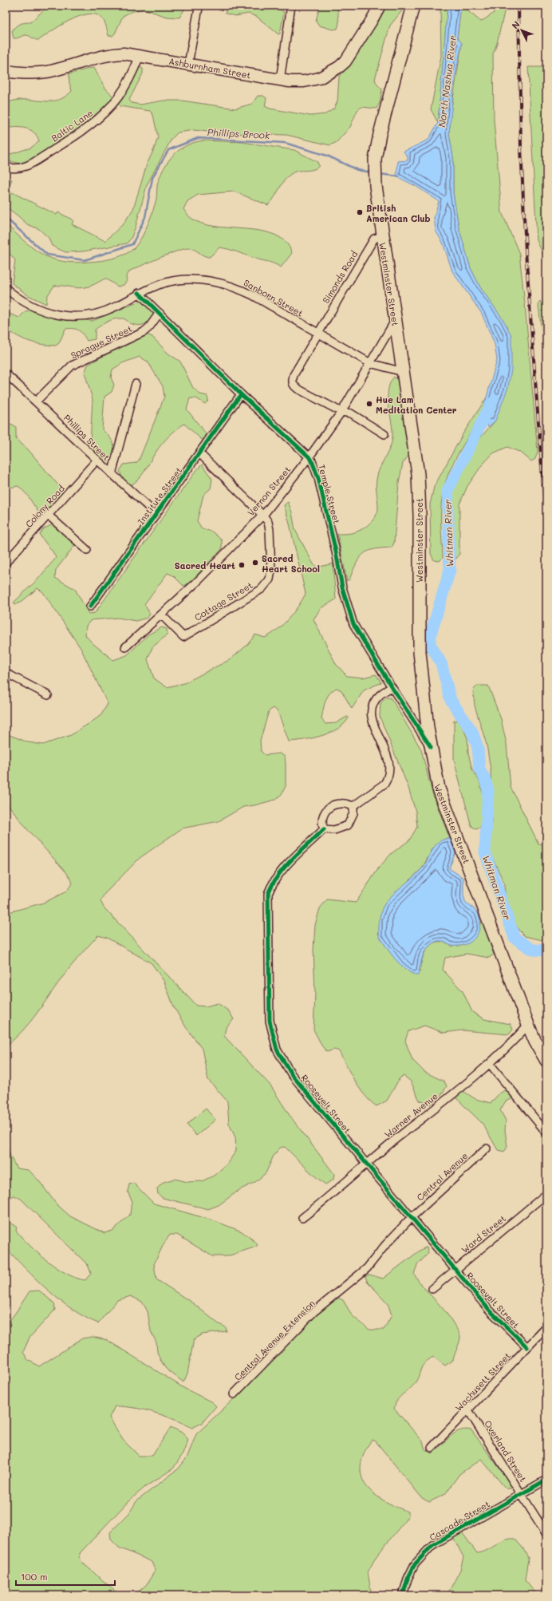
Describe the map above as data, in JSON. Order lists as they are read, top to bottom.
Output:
{
  "streets": {
    "highway": ["Westminster Street"],
    "main road": ["Ashburnham Street"],
    "street": [
      "Baltic Lane",
      "Simonds Road",
      "Sanborn Street",
      "Sprague Street",
      "Phillips Street",
      "Vernon Street",
      "Temple Street",
      "Institute Street",
      "Colony Road",
      "Cottage Street",
      "Roosevelt Street",
      "Warner Avenue",
      "Central Avenue",
      "Ward Street",
      "Central Avenue Extension",
      "Wachusett Street",
      "Overland Street",
      "Cascade Street"
    ]
  },
  "crossings": [
    ["Ashburnham Street", "Baltic Lane"],
    ["Simonds Road", "Westminster Street"],
    ["Simonds Road", "Sanborn Street"],
    ["Simonds Road", "Vernon Street"],
    ["Westminster Street", "Sanborn Street"],
    ["Westminster Street", "Vernon Street"],
    ["Westminster Street", "Temple Street"],
    ["Westminster Street", "Warner Avenue"],
    ["Sanborn Street", "Vernon Street"],
    ["Sanborn Street", "Temple Street"],
    ["Sprague Street", "Phillips Street"],
    ["Sprague Street", "Temple Street"],
    ["Phillips Street", "Institute Street"],
    ["Phillips Street", "Colony Road"],
    ["Vernon Street", "Temple Street"],
    ["Vernon Street", "Cottage Street"],
    ["Temple Street", "Institute Street"],
    ["Institute Street", "Cottage Street"],
    ["Roosevelt Street", "Warner Avenue"],
    ["Roosevelt Street", "Central Avenue"],
    ["Roosevelt Street", "Ward Street"],
    ["Roosevelt Street", "Central Avenue Extension"],
    ["Roosevelt Street", "Wachusett Street"],
    ["Central Avenue", "Central Avenue Extension"],
    ["Wachusett Street", "Overland Street"],
    ["Overland Street", "Cascade Street"]
  ],
  "water": ["North Nashua River", "Phillips Brook", "Whitman River"],
  "places": [
    "British American Club",
    "Hue Lam Meditation Center",
    "Sacred Heart School",
    "Sacred Heart"
  ],
  "scale_bar": "100 m",
  "north": "top left"
}
